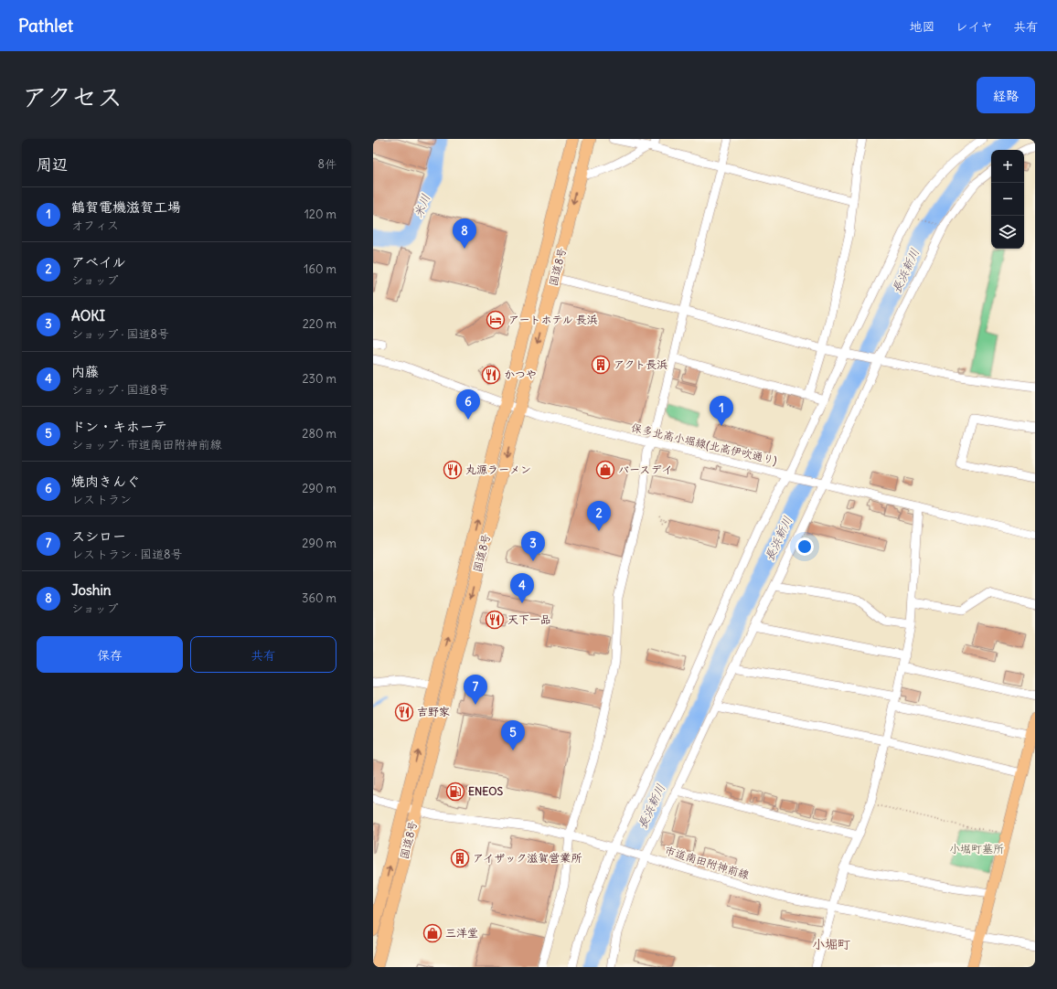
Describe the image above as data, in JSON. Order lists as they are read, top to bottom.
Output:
{
  "streets": {
    "highway": ["国道8号"],
    "street": ["保多北高小堀線(北高伊吹通り)", "市道南田附神前線"]
  },
  "crossings": [
    ["国道8号", "保多北高小堀線(北高伊吹通り)"],
    ["国道8号", "市道南田附神前線"]
  ],
  "districts": ["小堀町"],
  "water": ["米川", "長浜新川"],
  "parks": ["小堀町墓所"],
  "places": {
    "hotel": ["アートホテル 長浜"],
    "building": ["アクト長浜", "アイザック滋賀営業所"],
    "restaurant": [
      "かつや",
      "丸源ラーメン",
      "天下一品",
      "吉野家"
    ],
    "shop": ["バースデイ", "三洋堂"],
    "fuel station": ["ENEOS"]
  },
  "page": {
    "header": "Pathlet",
    "nav": ["地図", "レイヤ", "共有"],
    "title": "アクセス",
    "buttons": [
      "経路",
      ["保存", "共有"]
    ],
    "heading": ["周辺", "8件"],
    "map_buttons": ["+", "−"],
    "list": [
      {
        "mark": "1",
        "name": "鶴賀電機滋賀工場",
        "note": "オフィス",
        "value": "120 m"
      },
      {
        "mark": "2",
        "name": "アベイル",
        "note": "ショップ",
        "value": "160 m"
      },
      {
        "mark": "3",
        "name": "AOKI",
        "note": "ショップ · 国道8号",
        "value": "220 m"
      },
      {
        "mark": "4",
        "name": "内藤",
        "note": "ショップ · 国道8号",
        "value": "230 m"
      },
      {
        "mark": "5",
        "name": "ドン・キホーテ",
        "note": "ショップ · 市道南田附神前線",
        "value": "280 m"
      },
      {
        "mark": "6",
        "name": "焼肉きんぐ",
        "note": "レストラン",
        "value": "290 m"
      },
      {
        "mark": "7",
        "name": "スシロー",
        "note": "レストラン · 国道8号",
        "value": "290 m"
      },
      {
        "mark": "8",
        "name": "Joshin",
        "note": "ショップ",
        "value": "360 m"
      }
    ],
    "pins": [
      "8",
      "6",
      "1",
      "2",
      "3",
      "4",
      "7",
      "5"
    ]
  }
}
